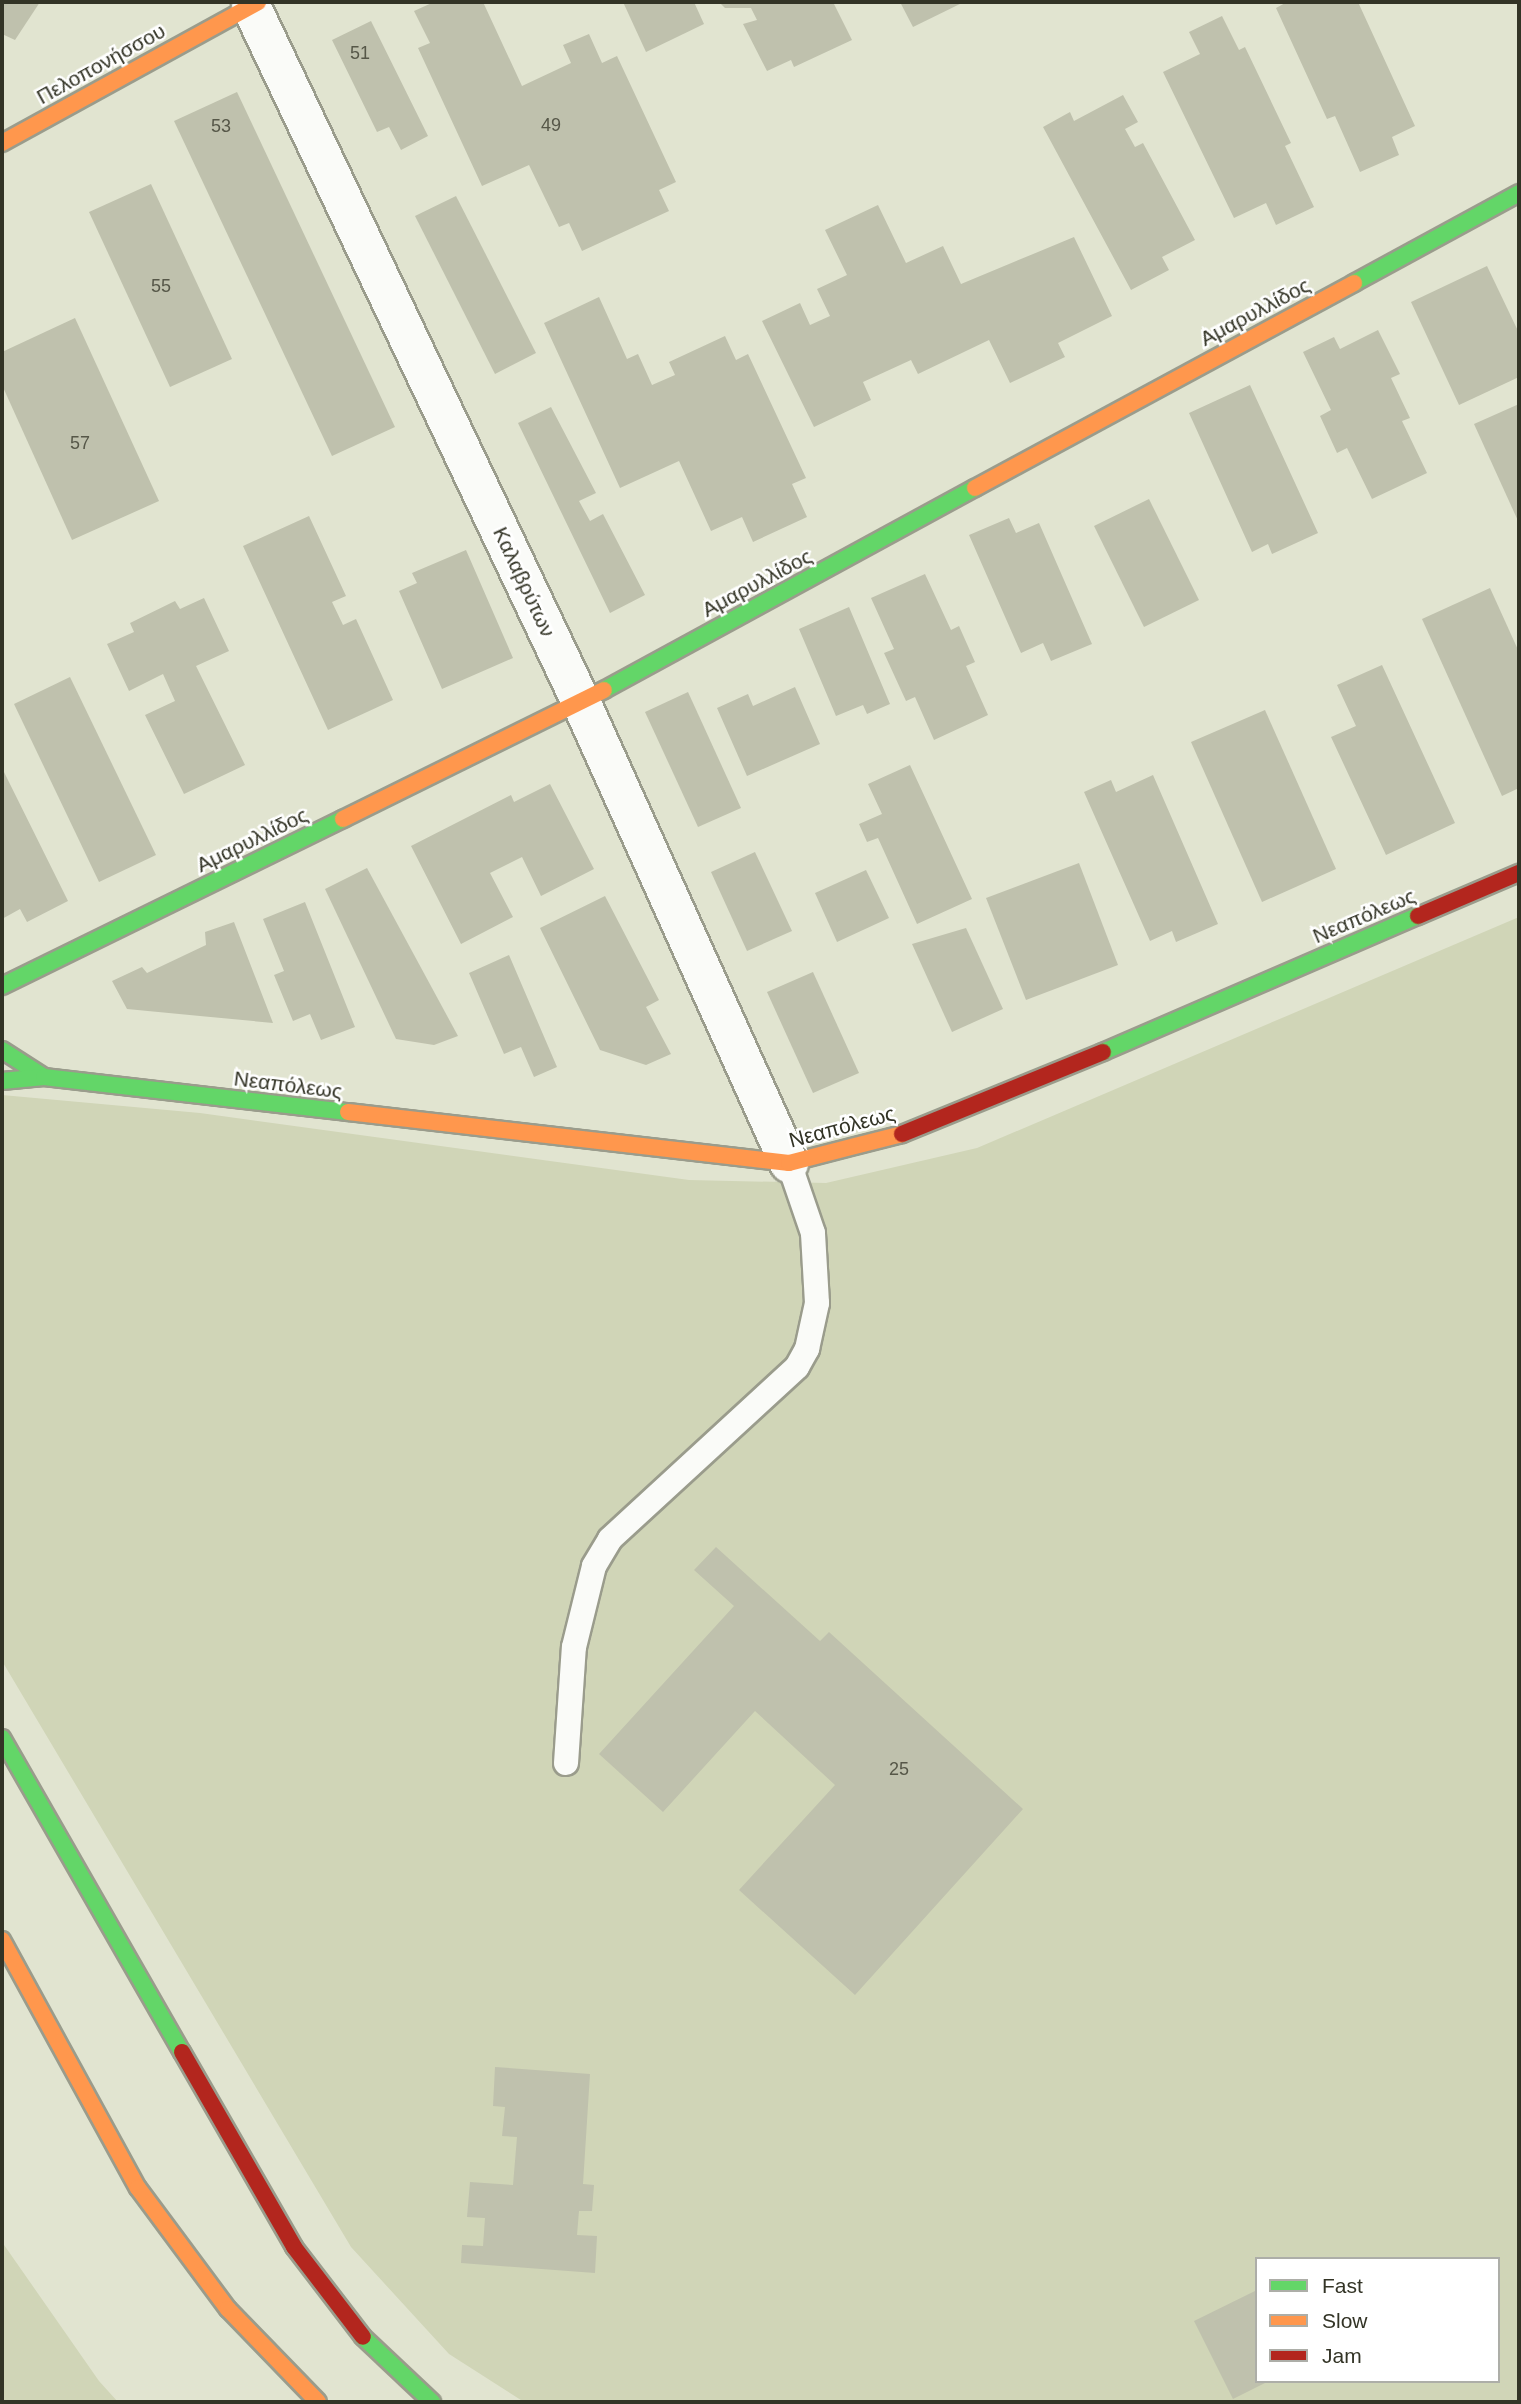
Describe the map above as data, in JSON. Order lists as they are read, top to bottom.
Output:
{
  "streets": {
    "main road": ["Πελοπονήσσου", "Αμαρυλλίδος", "Νεαπόλεως"],
    "street": ["Καλαβρύτων"]
  },
  "crossings": [
    ["Πελοπονήσσου", "Καλαβρύτων"],
    ["Αμαρυλλίδος", "Καλαβρύτων"],
    ["Καλαβρύτων", "Νεαπόλεως"]
  ],
  "house_numbers": [
    "51",
    "49",
    "53",
    "55",
    "57",
    "25"
  ],
  "legend": ["Fast", "Slow", "Jam"]
}
